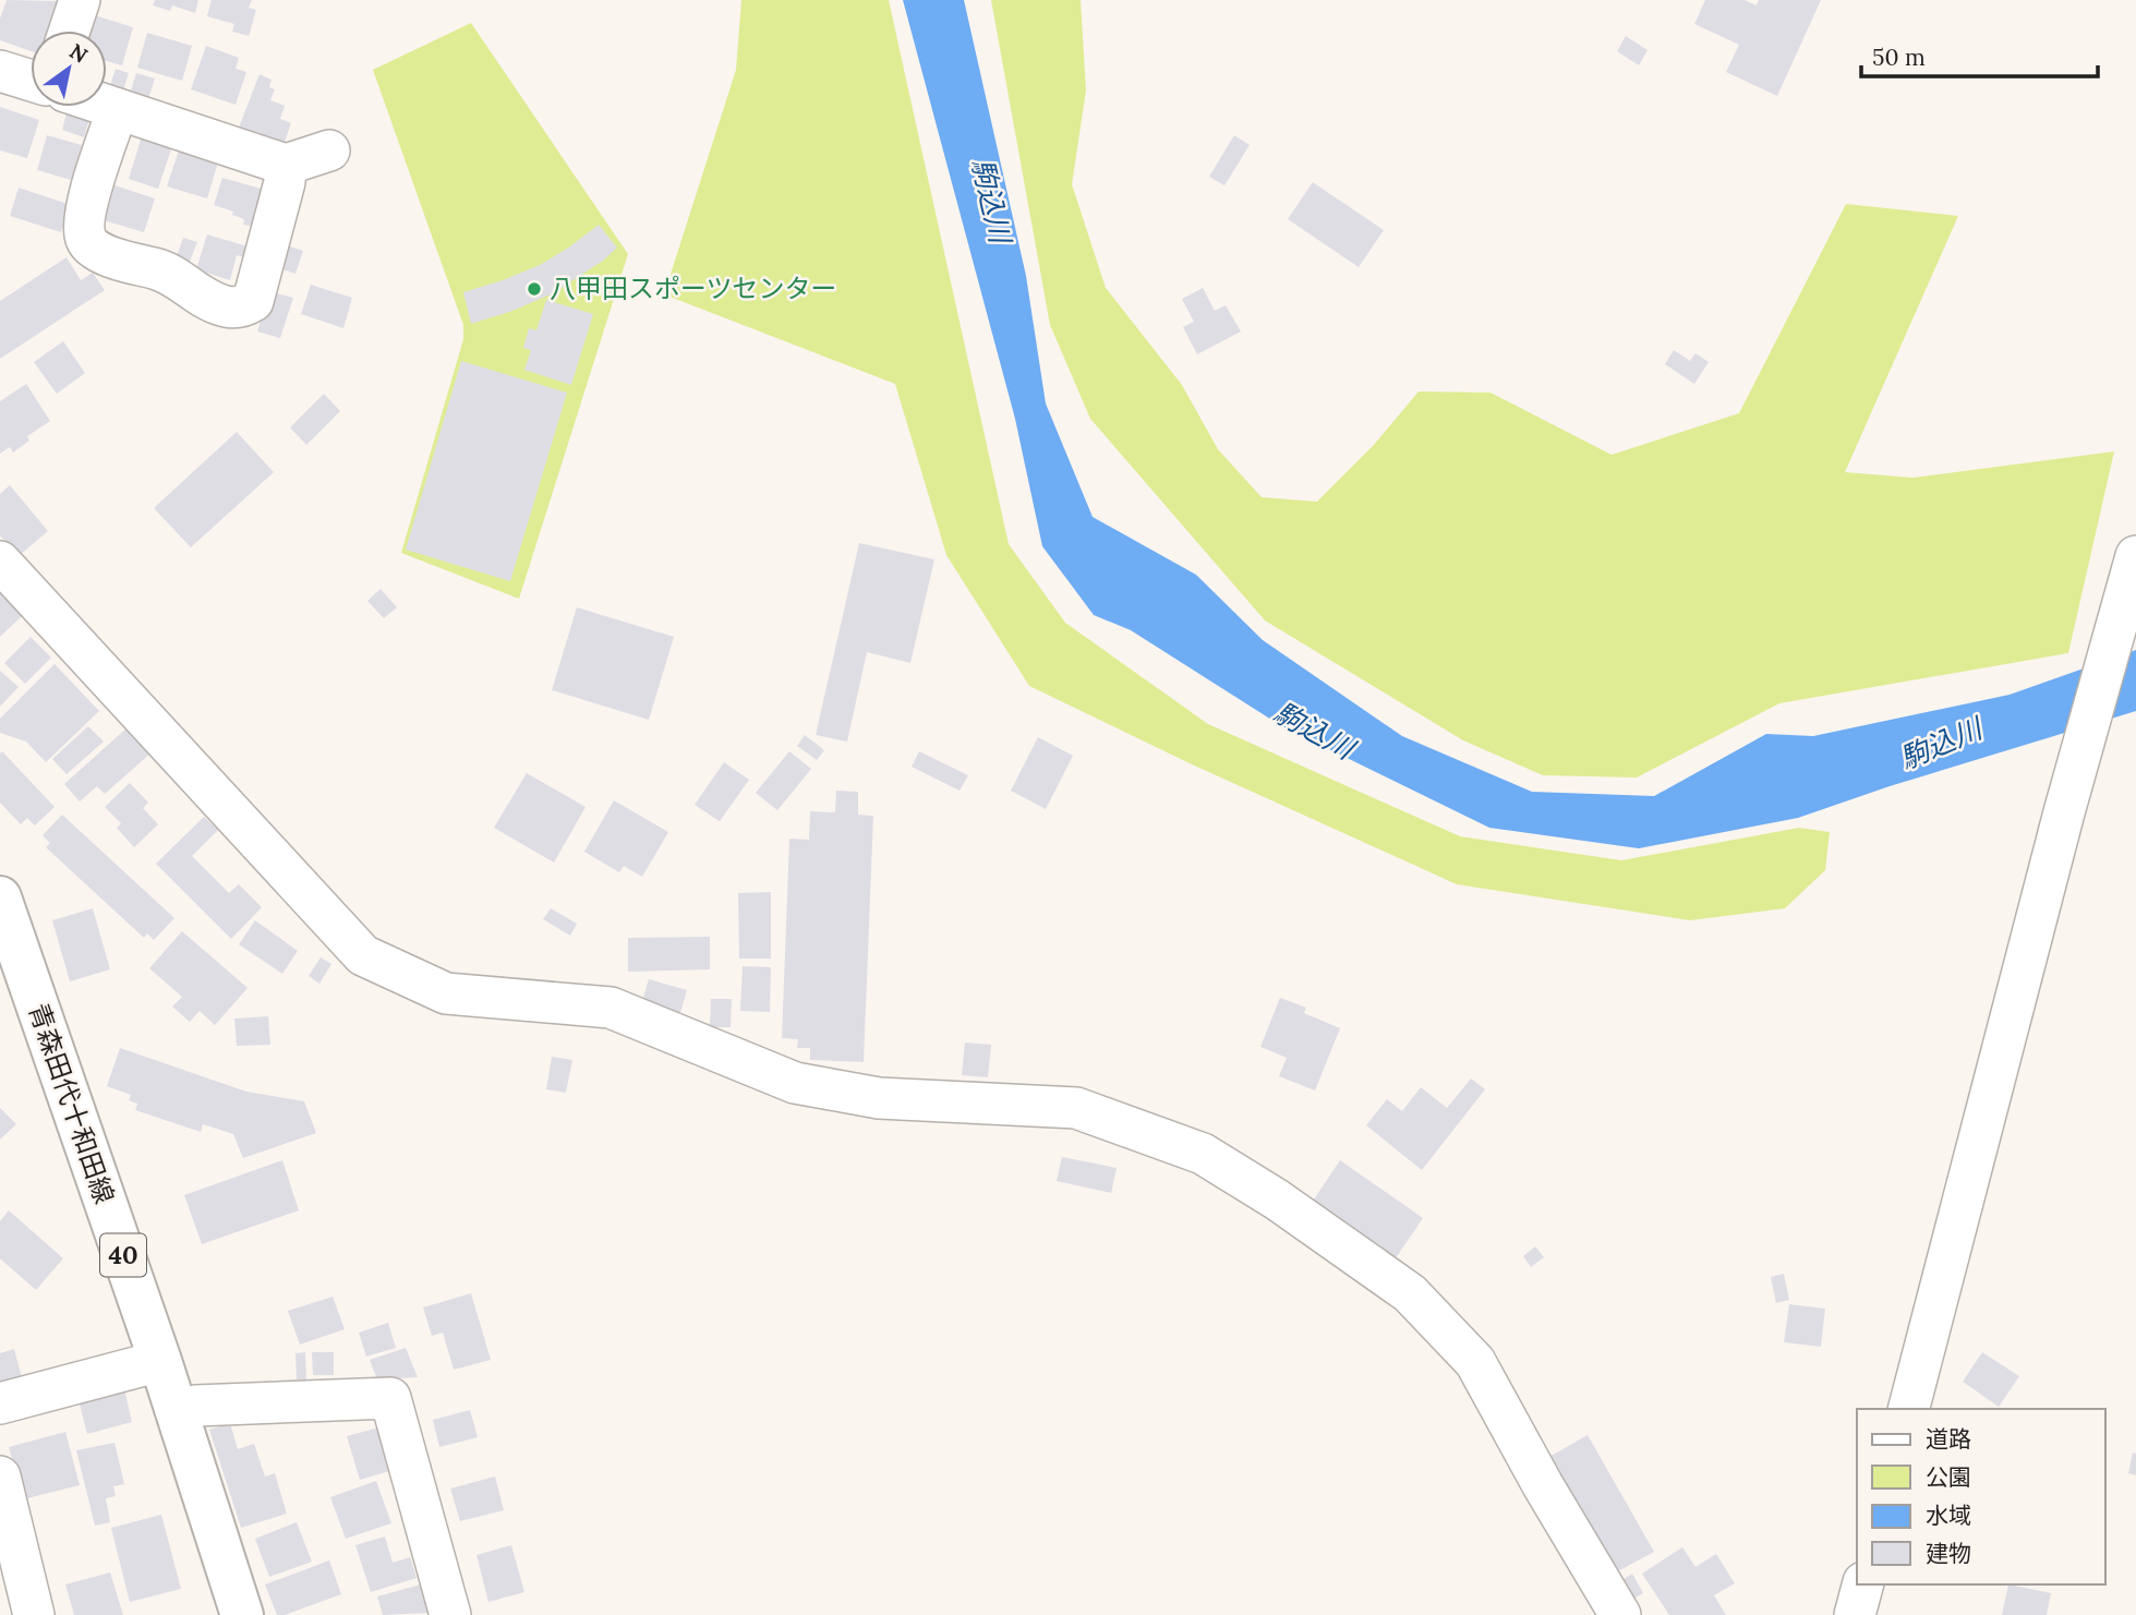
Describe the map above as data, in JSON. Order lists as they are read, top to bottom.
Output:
{
  "streets": {
    "main road": ["青森田代十和田線", "40"]
  },
  "water": ["駒込川"],
  "places": ["八甲田スポーツセンター"],
  "legend": [
    "道路",
    "公園",
    "水域",
    "建物"
  ],
  "scale_bar": "50 m",
  "north": "top right"
}
